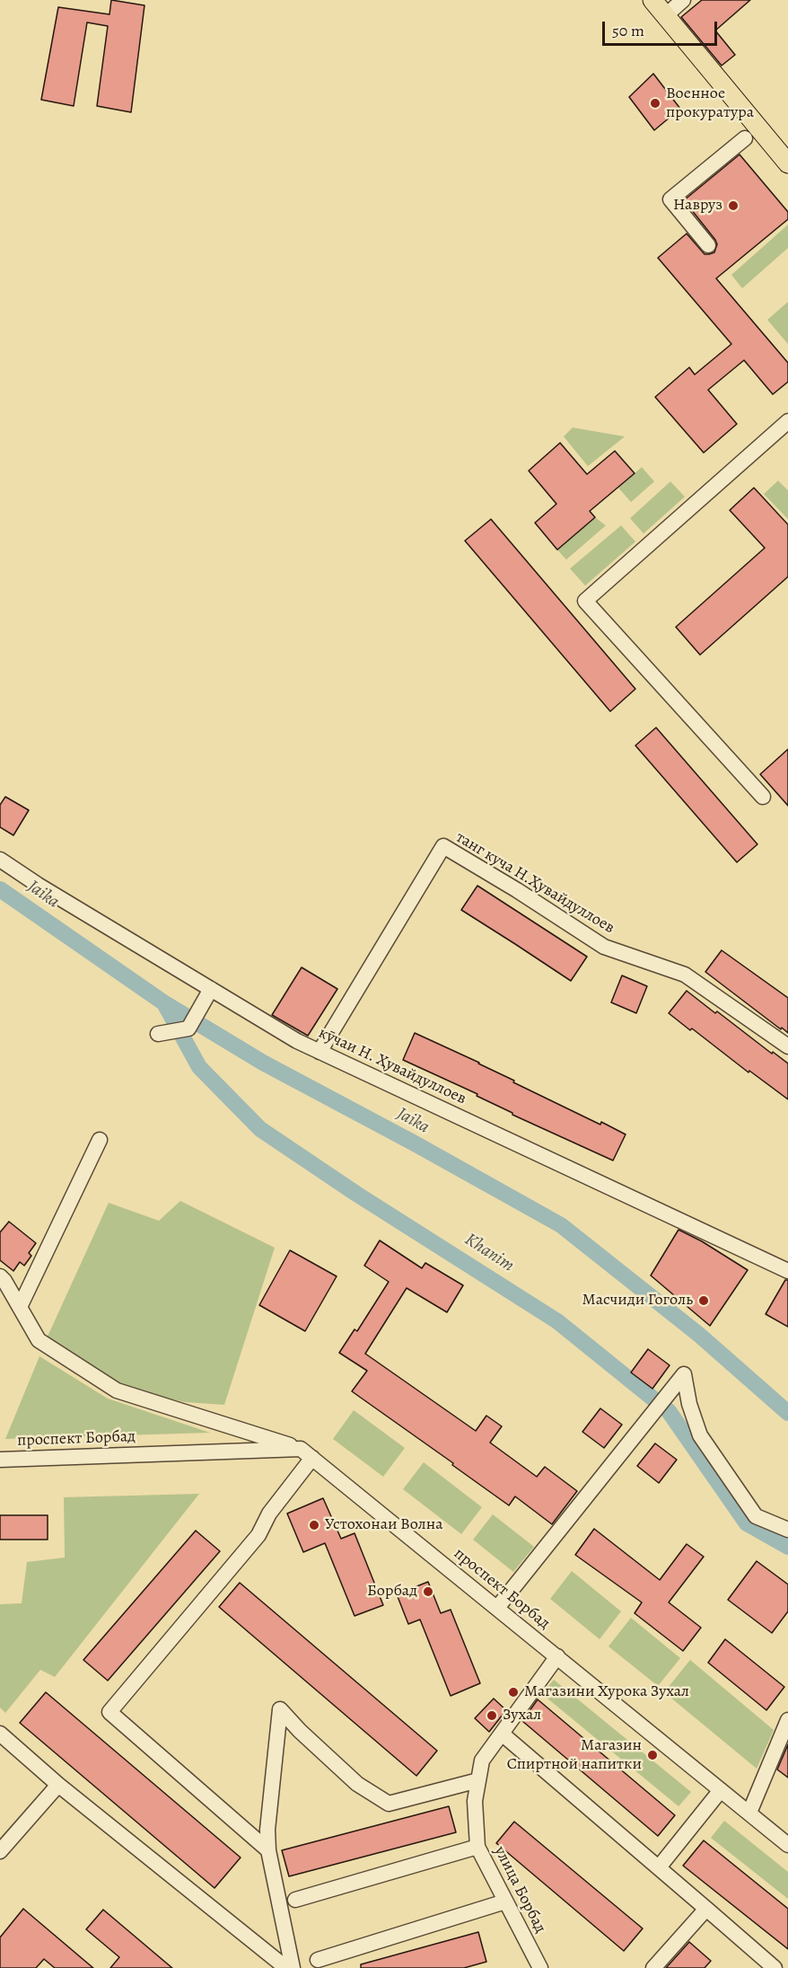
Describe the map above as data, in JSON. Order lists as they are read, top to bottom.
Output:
{
  "streets": {
    "street": [
      "танг куча Н.Ҳувайдуллоев",
      "кӯчаи Н. Ҳувайдуллоев",
      "проспект Борбад",
      "улица Борбад"
    ]
  },
  "crossings": [
    ["танг куча Н.Ҳувайдуллоев", "кӯчаи Н. Ҳувайдуллоев"],
    ["проспект Борбад", "улица Борбад"]
  ],
  "water": ["Jaika", "Khanim"],
  "places": [
    "Военное прокуратура",
    "Навруз",
    "Масчиди Гоголь",
    "Устохонаи Волна",
    "Борбад",
    "Магазини Хурока Зухал",
    "Зухал",
    "Магазин Спиртной напитки"
  ],
  "scale_bar": "50 m"
}
